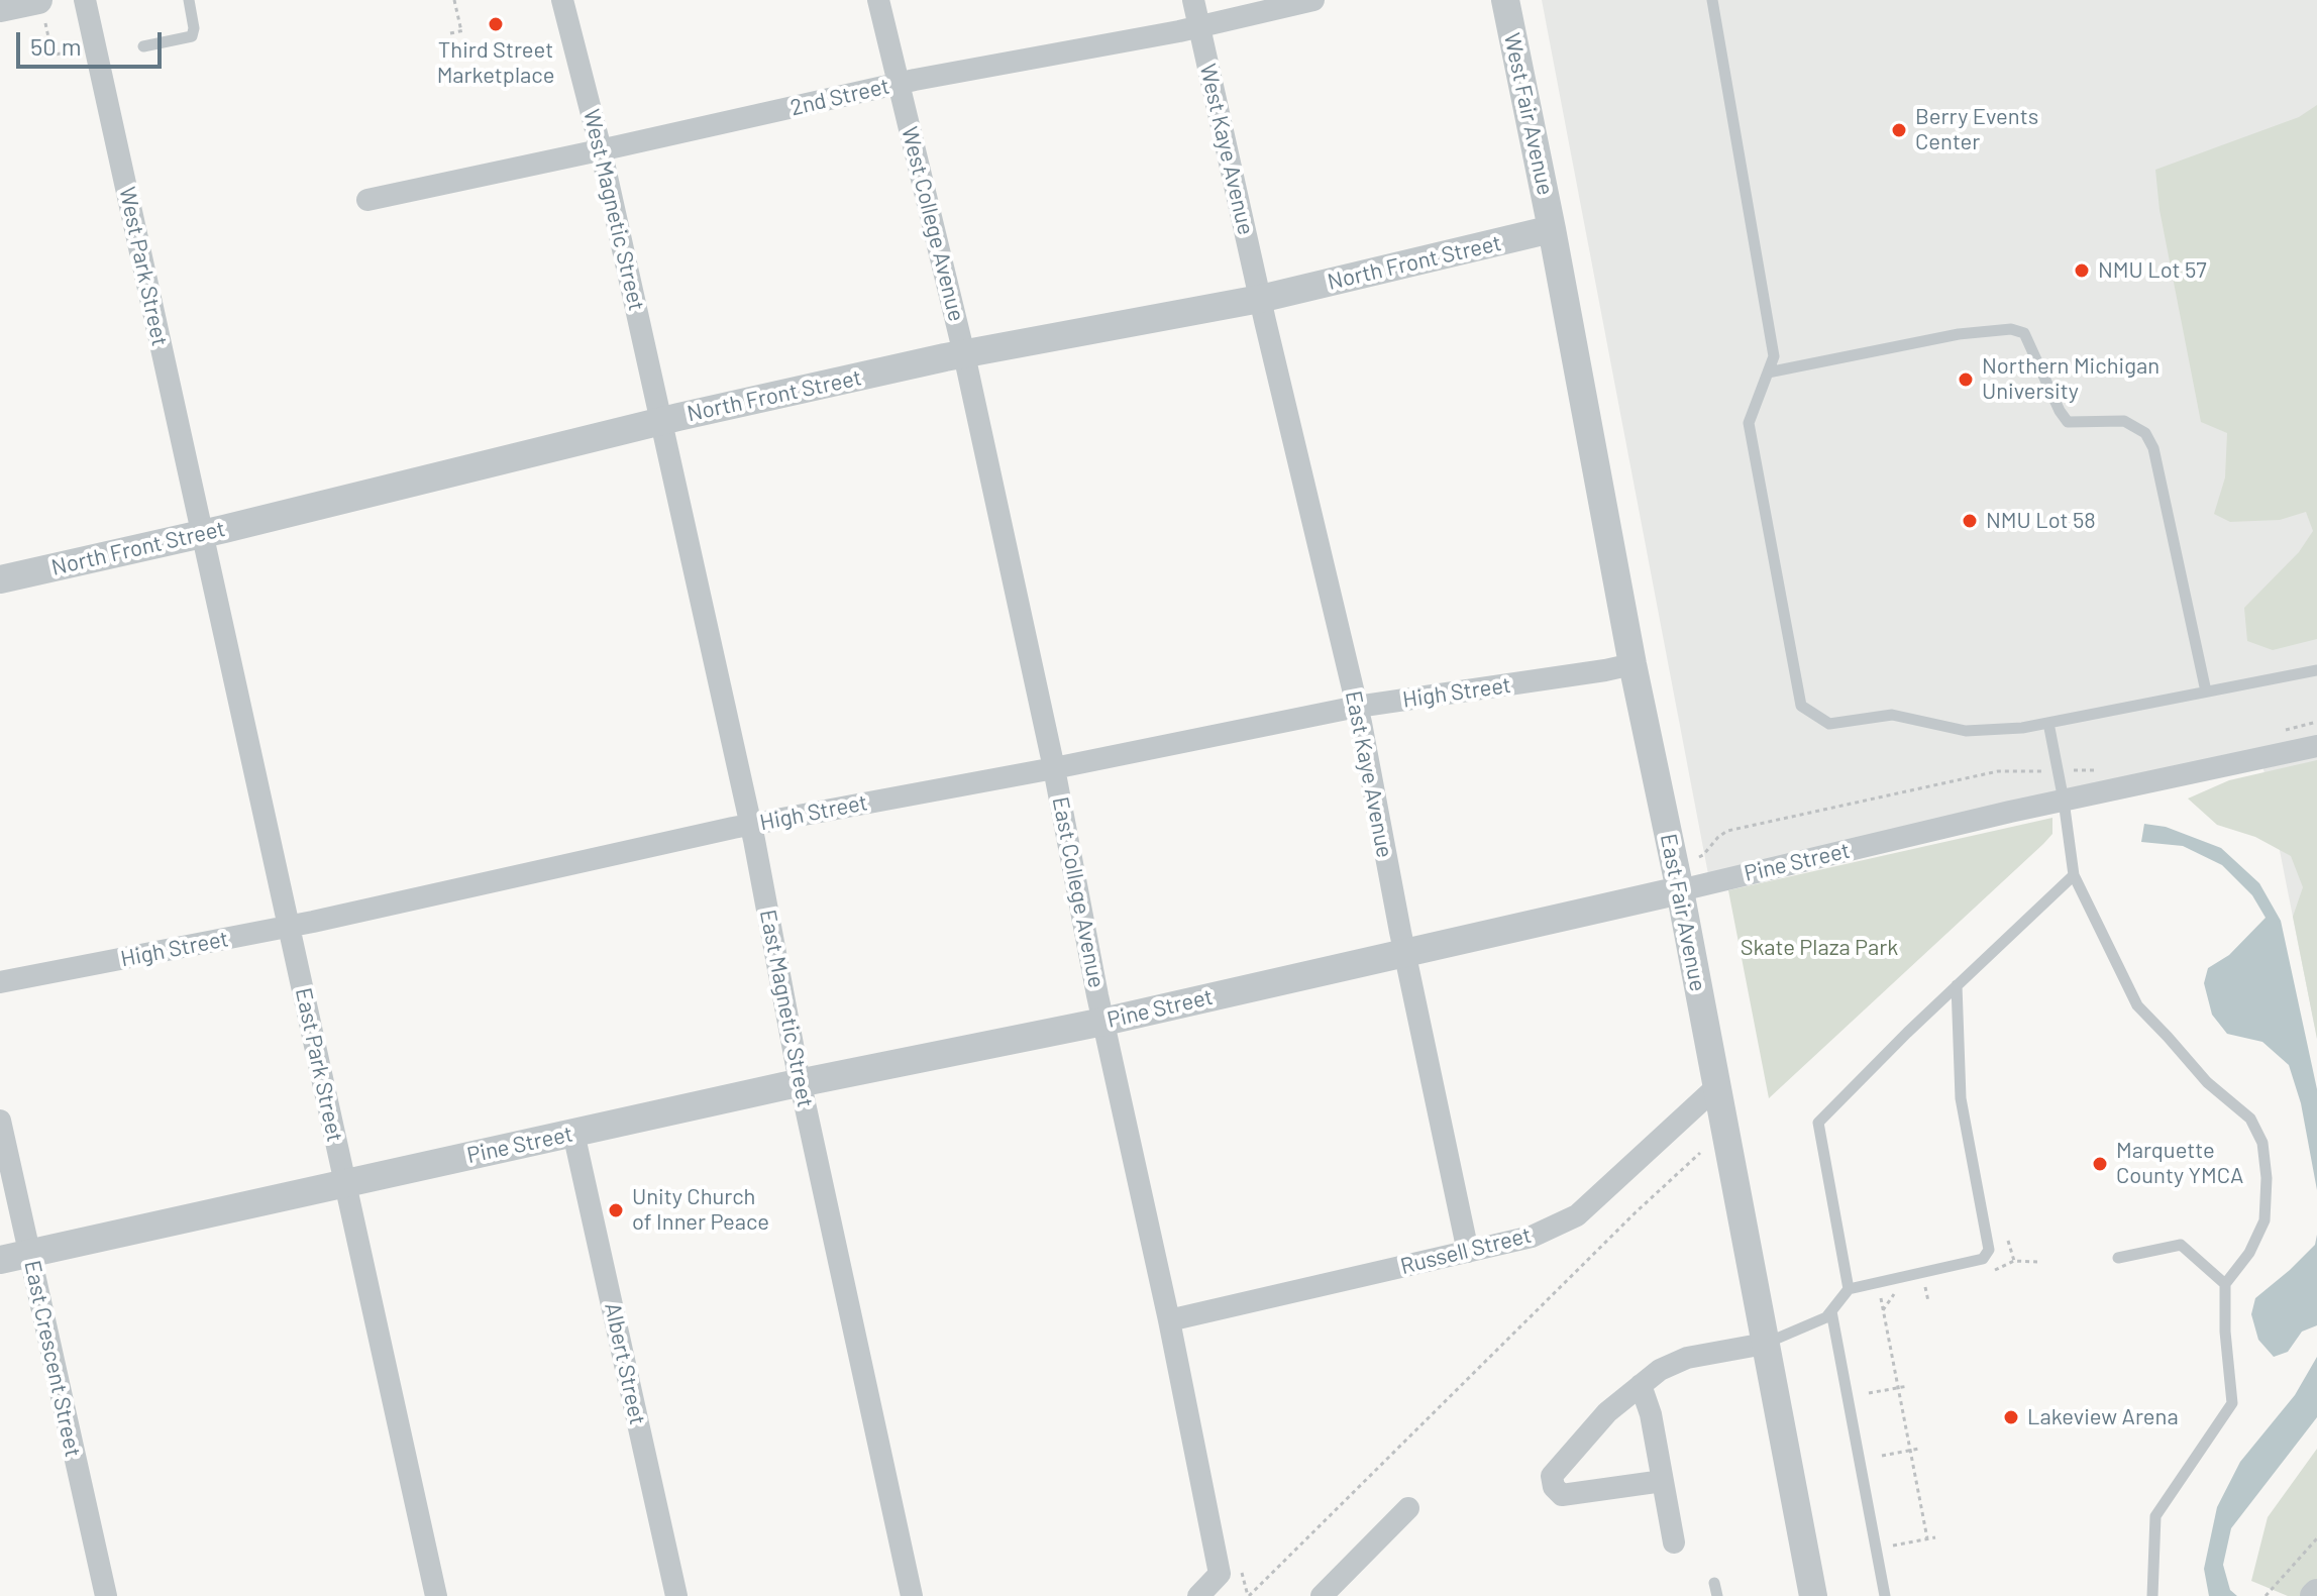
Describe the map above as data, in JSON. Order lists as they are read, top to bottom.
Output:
{
  "streets": {
    "street": [
      "2nd Street",
      "West Fair Avenue",
      "West Kaye Avenue",
      "West Magnetic Street",
      "West College Avenue",
      "North Front Street",
      "West Park Street",
      "High Street",
      "East Kaye Avenue",
      "Pine Street",
      "East College Avenue",
      "East Fair Avenue",
      "East Magnetic Street",
      "East Park Street",
      "Russell Street",
      "East Crescent Street",
      "Albert Street"
    ]
  },
  "crossings": [
    ["2nd Street", "West Kaye Avenue"],
    ["2nd Street", "West Magnetic Street"],
    ["2nd Street", "West College Avenue"],
    ["West Fair Avenue", "North Front Street"],
    ["West Fair Avenue", "East Fair Avenue"],
    ["West Kaye Avenue", "North Front Street"],
    ["West Kaye Avenue", "East Kaye Avenue"],
    ["West Magnetic Street", "North Front Street"],
    ["West Magnetic Street", "East Magnetic Street"],
    ["West College Avenue", "North Front Street"],
    ["West College Avenue", "East College Avenue"],
    ["North Front Street", "West Park Street"],
    ["North Front Street", "East Kaye Avenue"],
    ["North Front Street", "East College Avenue"],
    ["North Front Street", "East Fair Avenue"],
    ["North Front Street", "East Magnetic Street"],
    ["North Front Street", "East Park Street"],
    ["West Park Street", "East Park Street"],
    ["High Street", "East Kaye Avenue"],
    ["High Street", "East College Avenue"],
    ["High Street", "East Fair Avenue"],
    ["High Street", "East Magnetic Street"],
    ["High Street", "East Park Street"],
    ["East Kaye Avenue", "Pine Street"],
    ["East Kaye Avenue", "Russell Street"],
    ["Pine Street", "East College Avenue"],
    ["Pine Street", "East Fair Avenue"],
    ["Pine Street", "East Magnetic Street"],
    ["Pine Street", "East Park Street"],
    ["Pine Street", "East Crescent Street"],
    ["Pine Street", "Albert Street"],
    ["East College Avenue", "Russell Street"],
    ["East Fair Avenue", "Russell Street"]
  ],
  "parks": ["Skate Plaza Park"],
  "places": [
    "Third Street Marketplace",
    "Berry Events Center",
    "NMU Lot 57",
    "Northern Michigan University",
    "NMU Lot 58",
    "Marquette County YMCA",
    "Unity Church of Inner Peace",
    "Lakeview Arena"
  ],
  "scale_bar": "50 m"
}
